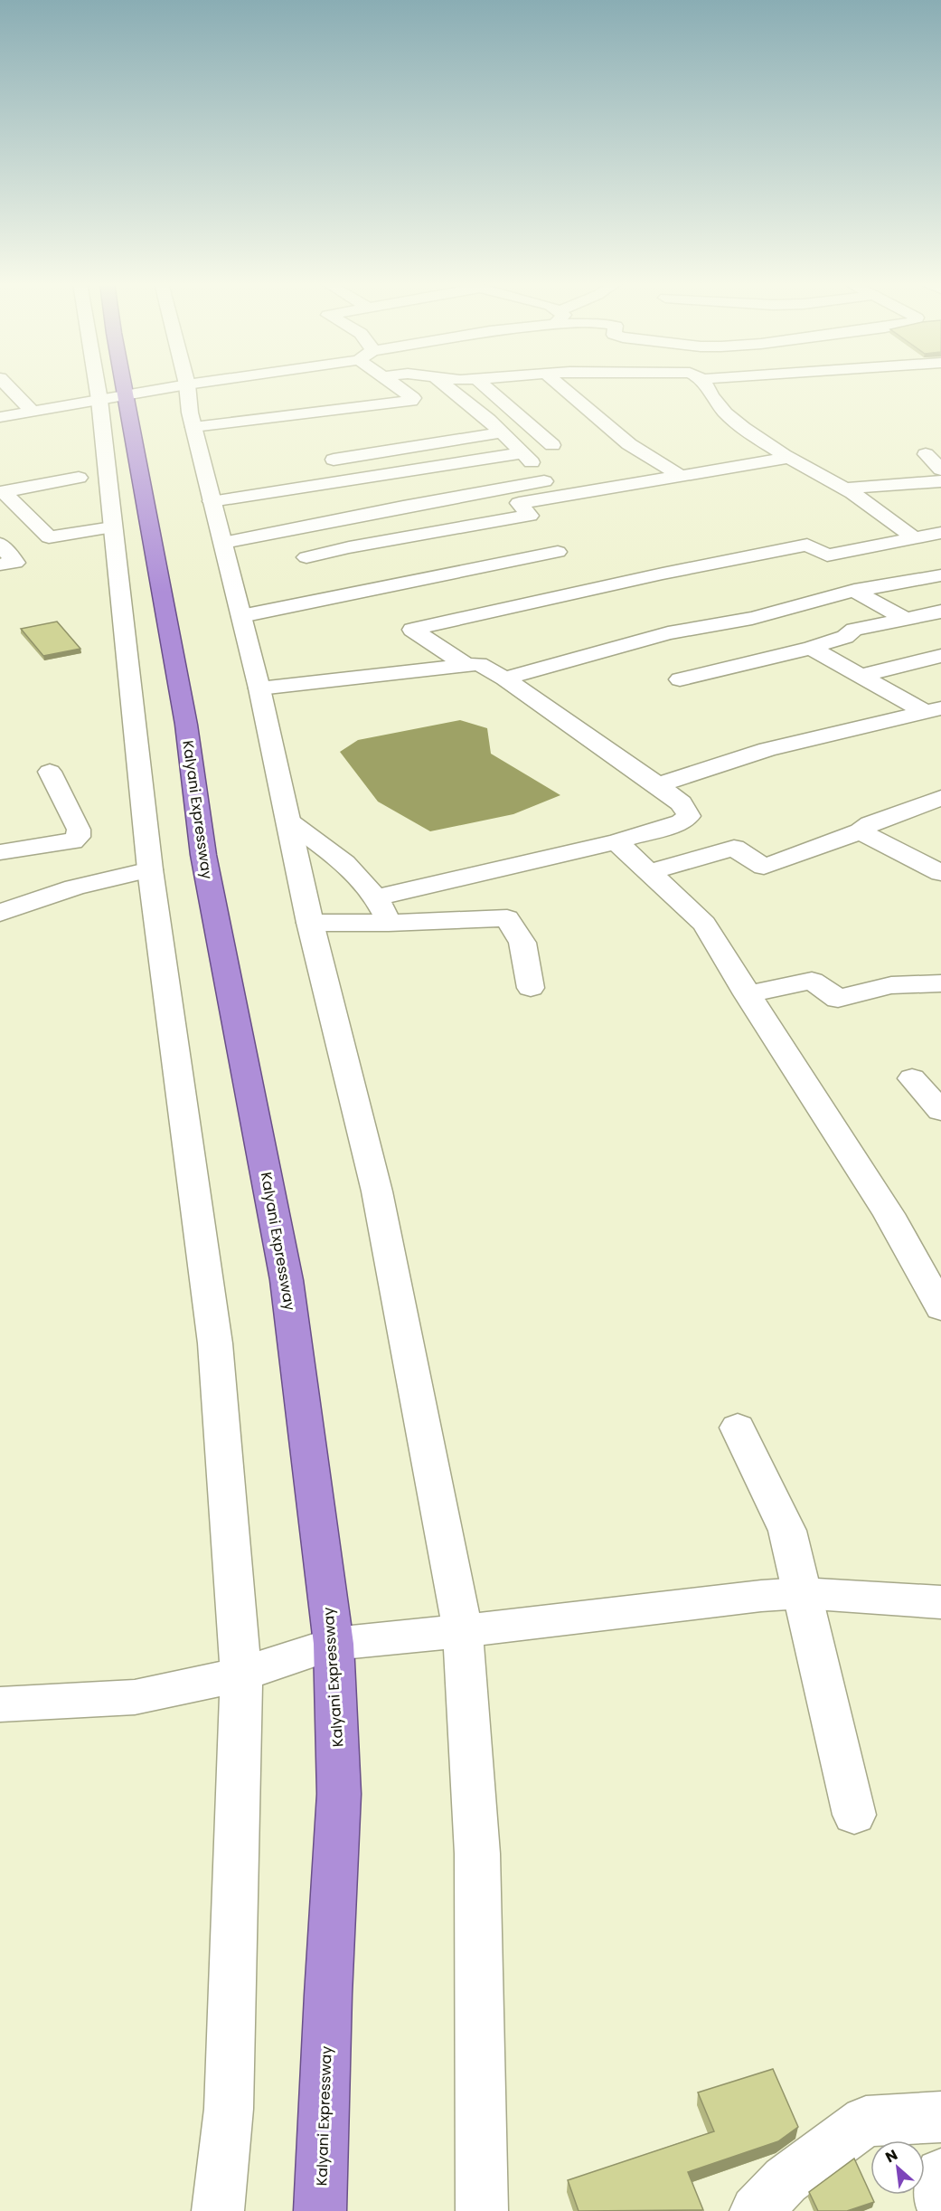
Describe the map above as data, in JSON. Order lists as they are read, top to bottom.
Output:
{
  "streets": {
    "highway": ["Kalyani Expressway"]
  },
  "north": "top left"
}
